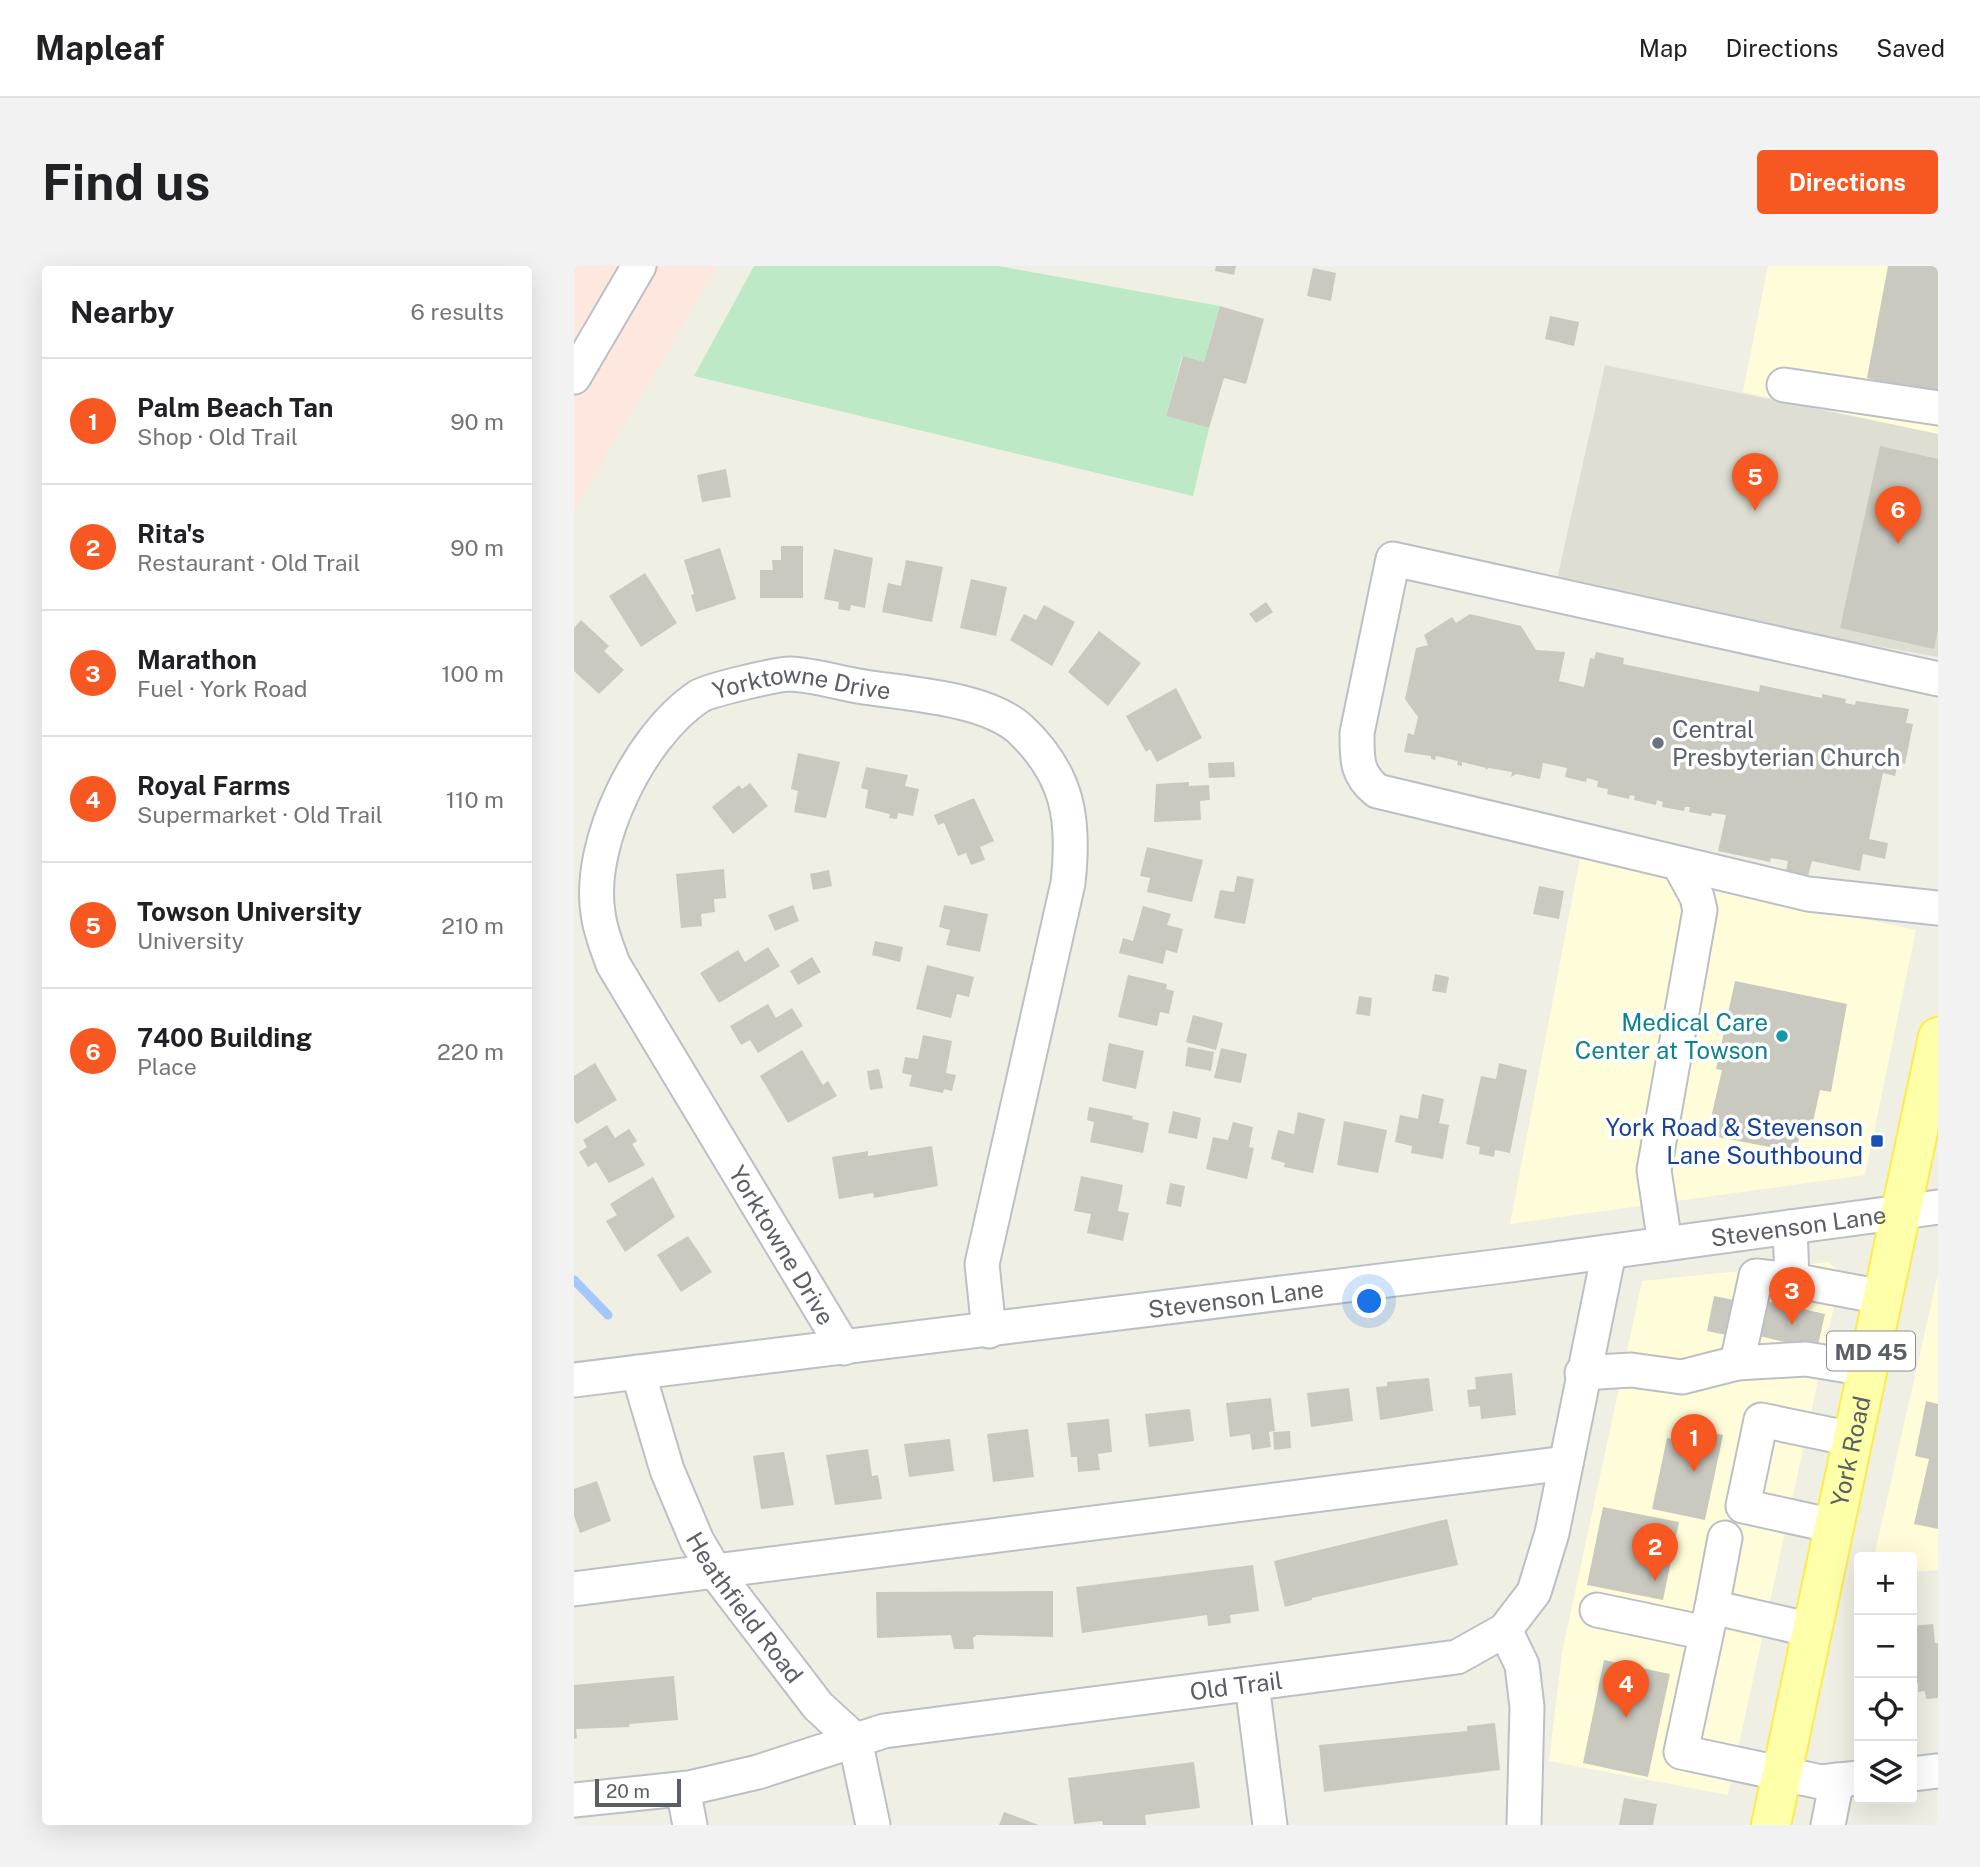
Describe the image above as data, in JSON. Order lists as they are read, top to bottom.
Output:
{
  "streets": {
    "main road": ["MD 45", "York Road"],
    "street": [
      "Yorktowne Drive",
      "Stevenson Lane",
      "Heathfield Road",
      "Old Trail"
    ]
  },
  "crossings": [
    ["Yorktowne Drive", "Stevenson Lane"],
    ["Stevenson Lane", "York Road"],
    ["Stevenson Lane", "Heathfield Road"],
    ["Stevenson Lane", "Old Trail"],
    ["Heathfield Road", "Old Trail"]
  ],
  "places": {
    "other": ["Central Presbyterian Church", "Medical Care Center at Towson"],
    "transit": ["York Road & Stevenson Lane Southbound"]
  },
  "scale_bar": "20 m",
  "page": {
    "header": "Mapleaf",
    "nav": ["Map", "Directions", "Saved"],
    "buttons": "Directions",
    "title": "Find us",
    "heading": ["Nearby", "6 results"],
    "list": [
      {
        "mark": "1",
        "name": "Palm Beach Tan",
        "note": "Shop · Old Trail",
        "value": "90 m"
      },
      {
        "mark": "2",
        "name": "Rita's",
        "note": "Restaurant · Old Trail",
        "value": "90 m"
      },
      {
        "mark": "3",
        "name": "Marathon",
        "note": "Fuel · York Road",
        "value": "100 m"
      },
      {
        "mark": "4",
        "name": "Royal Farms",
        "note": "Supermarket · Old Trail",
        "value": "110 m"
      },
      {
        "mark": "5",
        "name": "Towson University",
        "note": "University",
        "value": "210 m"
      },
      {
        "mark": "6",
        "name": "7400 Building",
        "note": "Place",
        "value": "220 m"
      }
    ],
    "pins": [
      "5",
      "6",
      "3",
      "1",
      "2",
      "4"
    ],
    "map_buttons": ["+", "−"],
    "scale": "20 m"
  }
}
